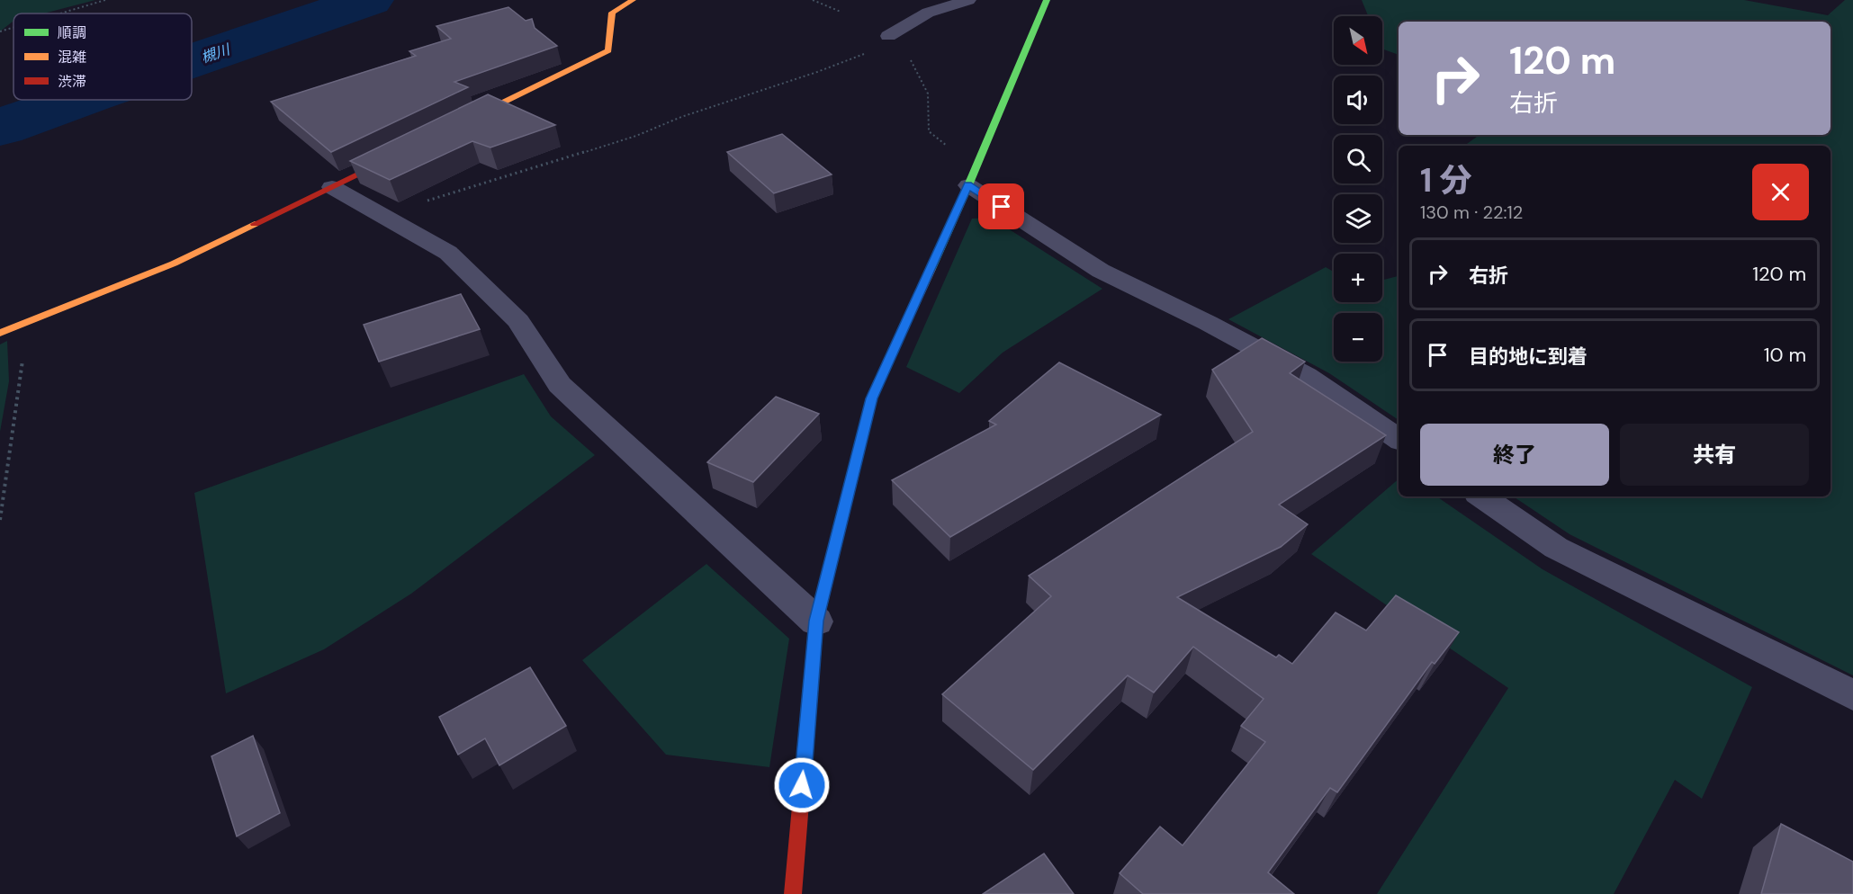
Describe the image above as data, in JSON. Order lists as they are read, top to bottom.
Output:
{
  "water": ["槻川"],
  "legend": ["順調", "混雑", "渋滞"],
  "north": "bottom right",
  "page": {
    "map_buttons": ["+", "−"],
    "turn": ["120 m", "右折"],
    "heading": ["1 分", "130 m · 22:12"],
    "list": [
      {
        "name": "右折",
        "value": "120 m"
      },
      {
        "name": "目的地に到着",
        "value": "10 m"
      }
    ],
    "buttons": ["終了", "共有"]
  }
}
